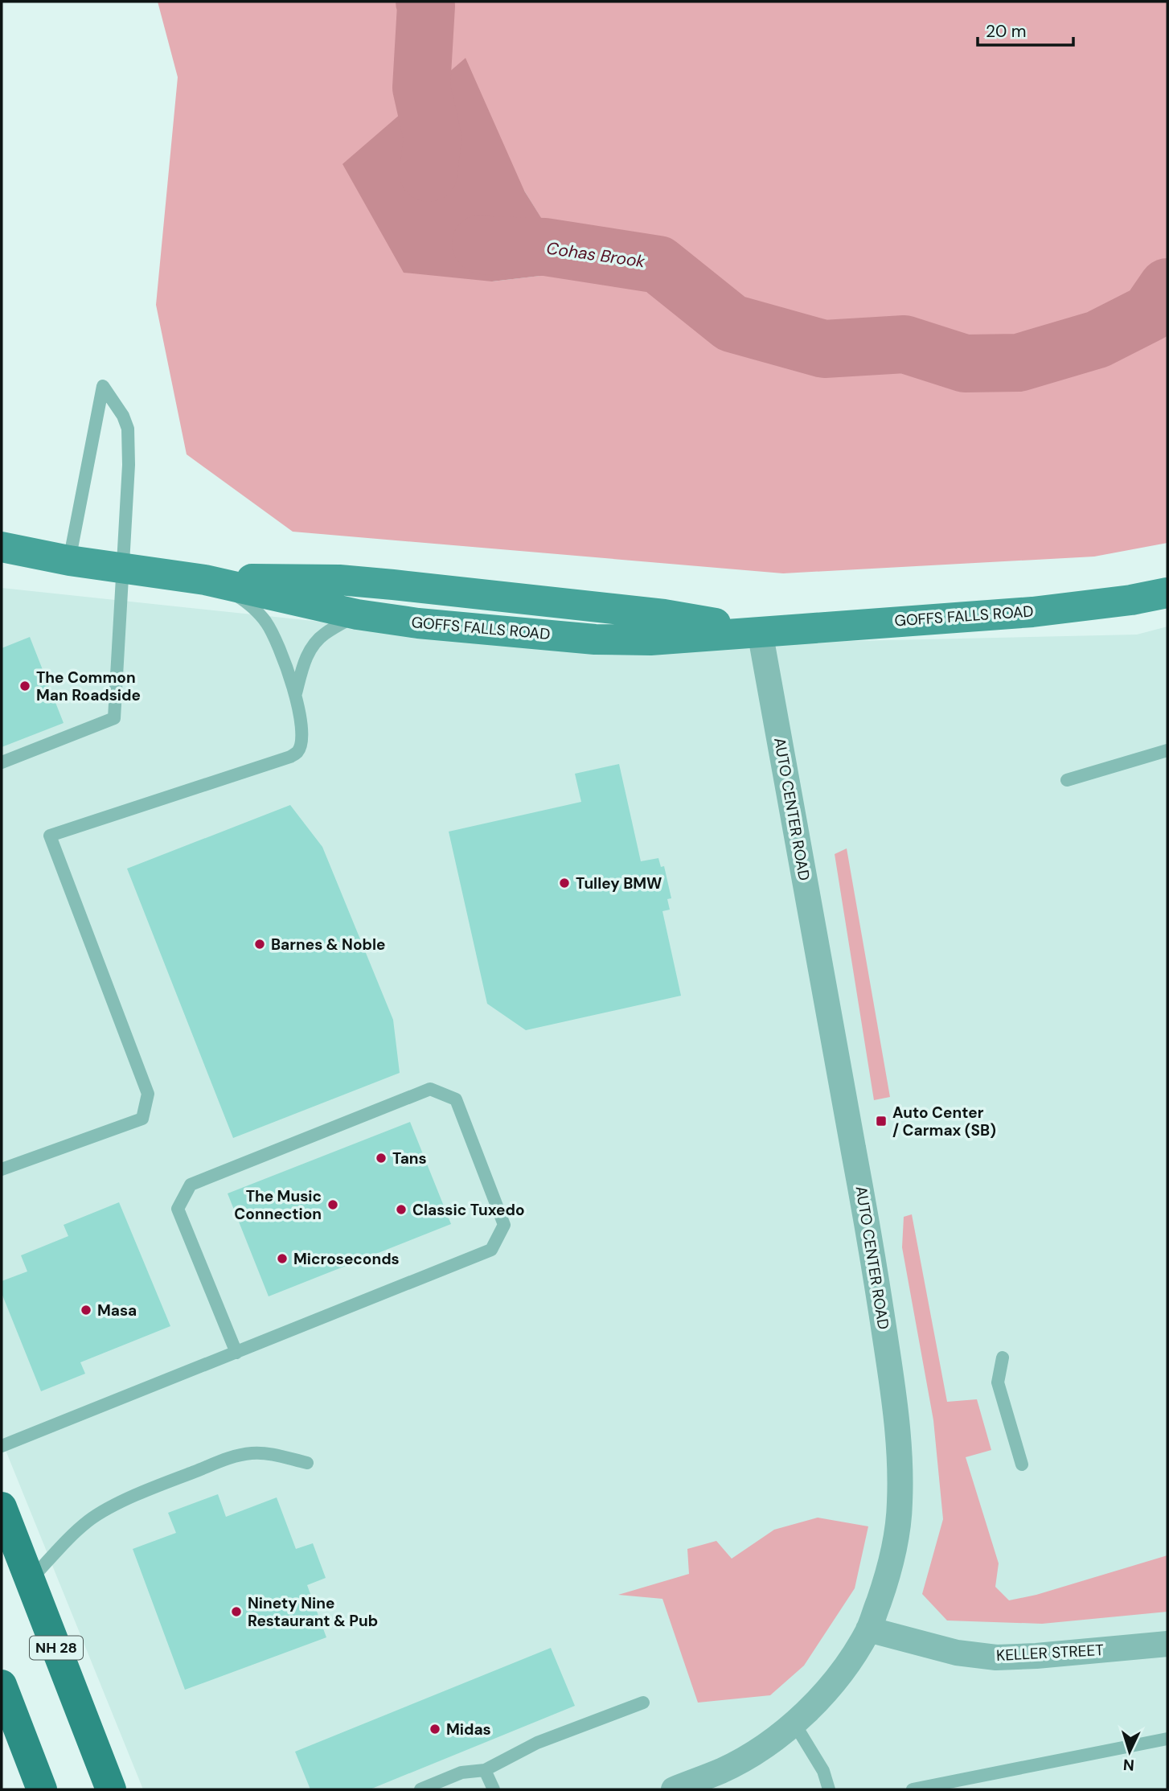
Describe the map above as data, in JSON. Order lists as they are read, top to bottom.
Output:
{
  "streets": {
    "main road": ["NH 28"],
    "street": ["GOFFS FALLS ROAD", "AUTO CENTER ROAD", "KELLER STREET"]
  },
  "crossings": [
    ["GOFFS FALLS ROAD", "AUTO CENTER ROAD"],
    ["AUTO CENTER ROAD", "KELLER STREET"]
  ],
  "water": ["Cohas Brook"],
  "places": {
    "other": [
      "The Common Man Roadside",
      "Tulley BMW",
      "Barnes & Noble",
      "Tans",
      "The Music Connection",
      "Classic Tuxedo",
      "Microseconds",
      "Masa",
      "Ninety Nine Restaurant & Pub",
      "Midas"
    ],
    "transit": ["Auto Center / Carmax (SB)"]
  },
  "scale_bar": "20 m",
  "north": "bottom"
}
